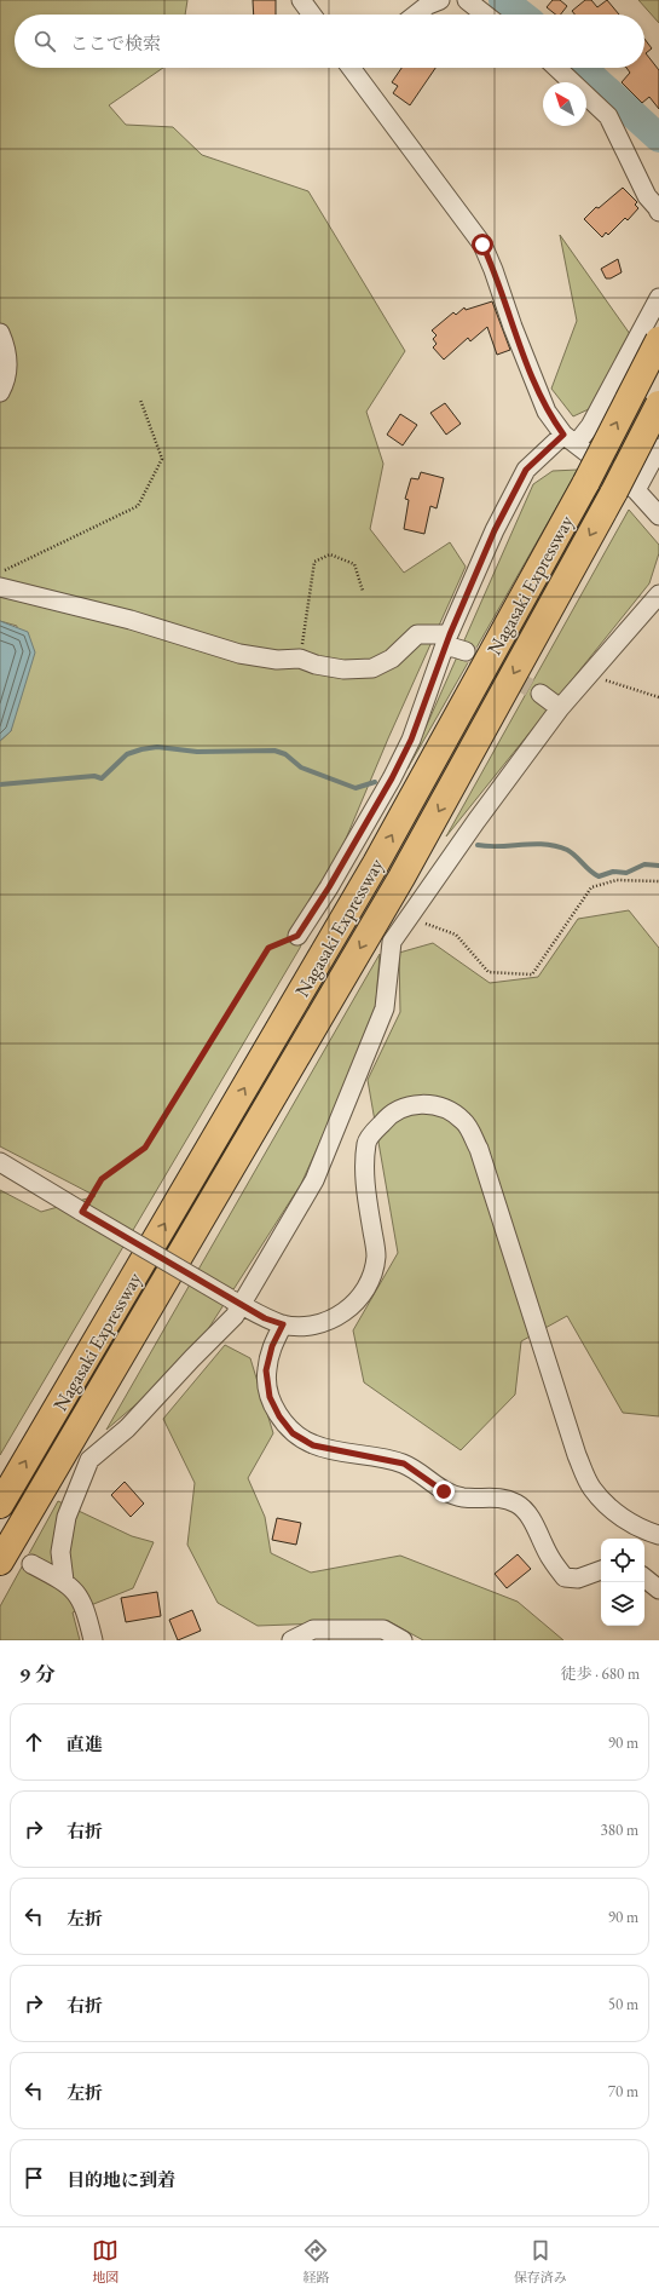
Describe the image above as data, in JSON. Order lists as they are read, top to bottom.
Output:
{
  "streets": {
    "highway": ["Nagasaki Expressway"]
  },
  "north": "top left",
  "page": {
    "search": "ここで検索",
    "heading": ["9 分", "徒歩 · 680 m"],
    "list": [
      ["直進", "90 m"],
      ["右折", "380 m"],
      ["左折", "90 m"],
      ["右折", "50 m"],
      ["左折", "70 m"],
      "目的地に到着"
    ],
    "nav": ["地図", "経路", "保存済み"]
  }
}
